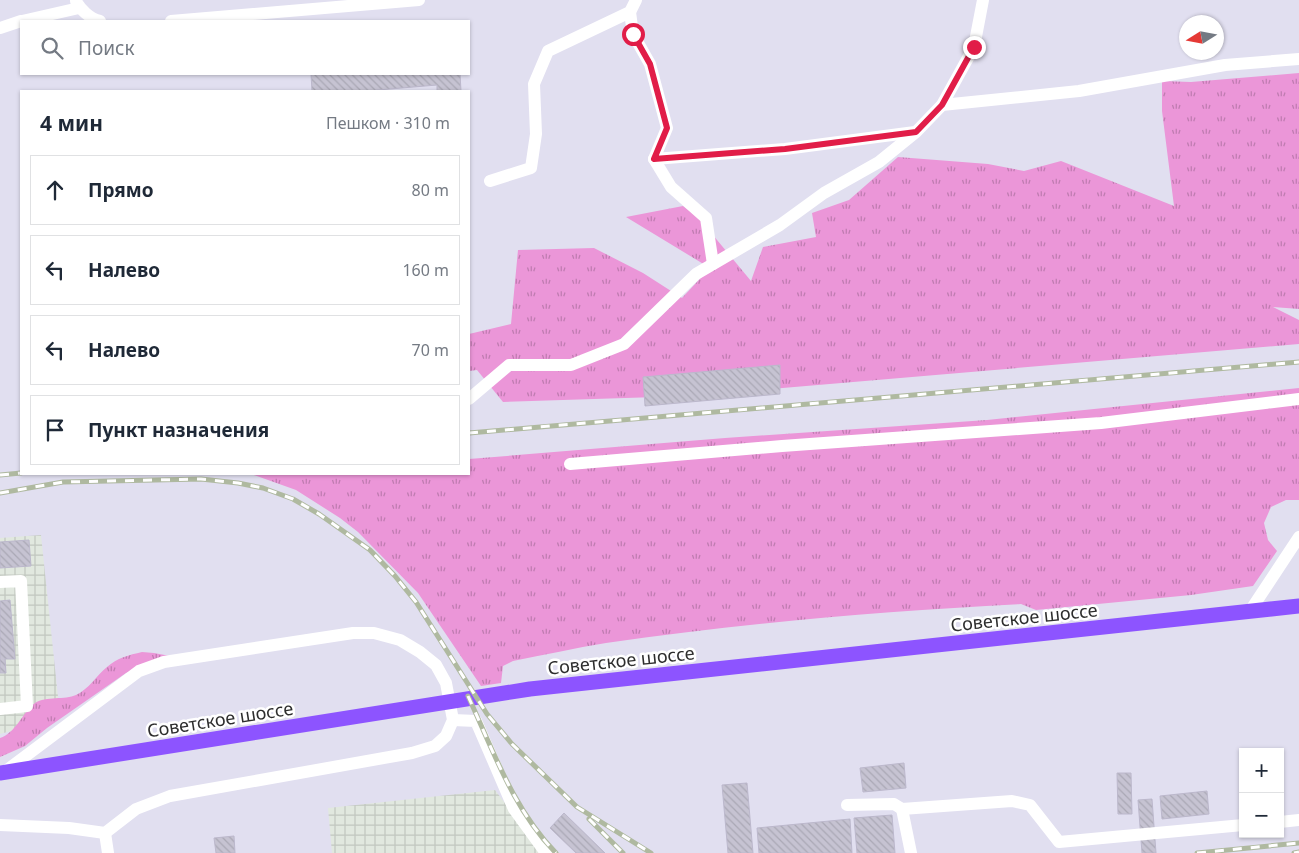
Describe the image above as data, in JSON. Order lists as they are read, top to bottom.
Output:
{
  "streets": {
    "main road": ["Советское шоссе"]
  },
  "north": "left",
  "page": {
    "search": "Поиск",
    "heading": ["4 мин", "Пешком · 310 m"],
    "list": [
      ["Прямо", "80 m"],
      ["Налево", "160 m"],
      ["Налево", "70 m"],
      "Пункт назначения"
    ],
    "map_buttons": ["+", "−"]
  }
}
